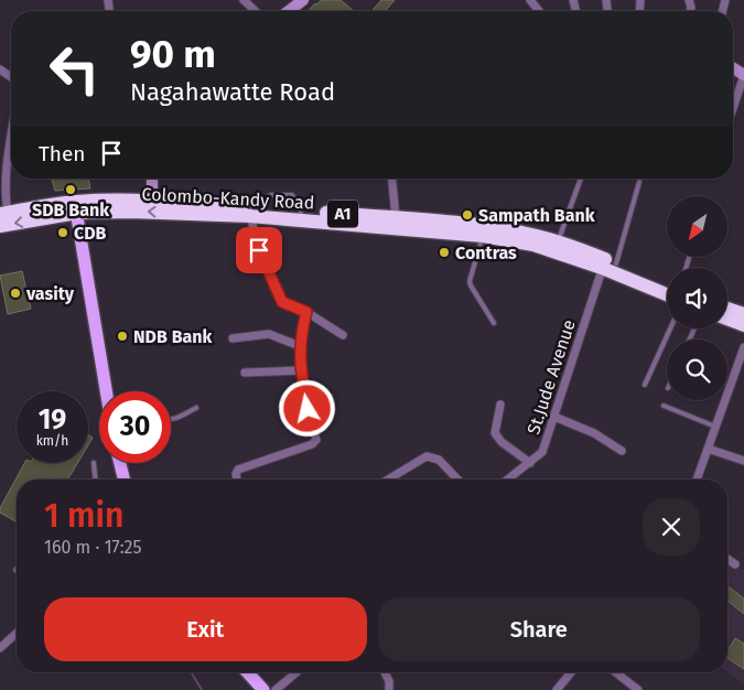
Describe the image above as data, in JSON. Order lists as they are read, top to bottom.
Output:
{
  "streets": {
    "highway": ["Colombo-Kandy Road", "A1"],
    "street": ["St.Jude Avenue"]
  },
  "crossings": [
    ["Colombo-Kandy Road", "St.Jude Avenue"]
  ],
  "places": [
    "SDB Bank",
    "Sampath Bank",
    "CDB",
    "Contras",
    "vasity",
    "NDB Bank"
  ],
  "north": "bottom left",
  "page": {
    "turn": ["90 m", "Nagahawatte Road"],
    "then": "Then",
    "speed": "19 km/h",
    "limit": "30",
    "heading": ["1 min", "160 m · 17:25"],
    "buttons": ["Exit", "Share"]
  }
}
